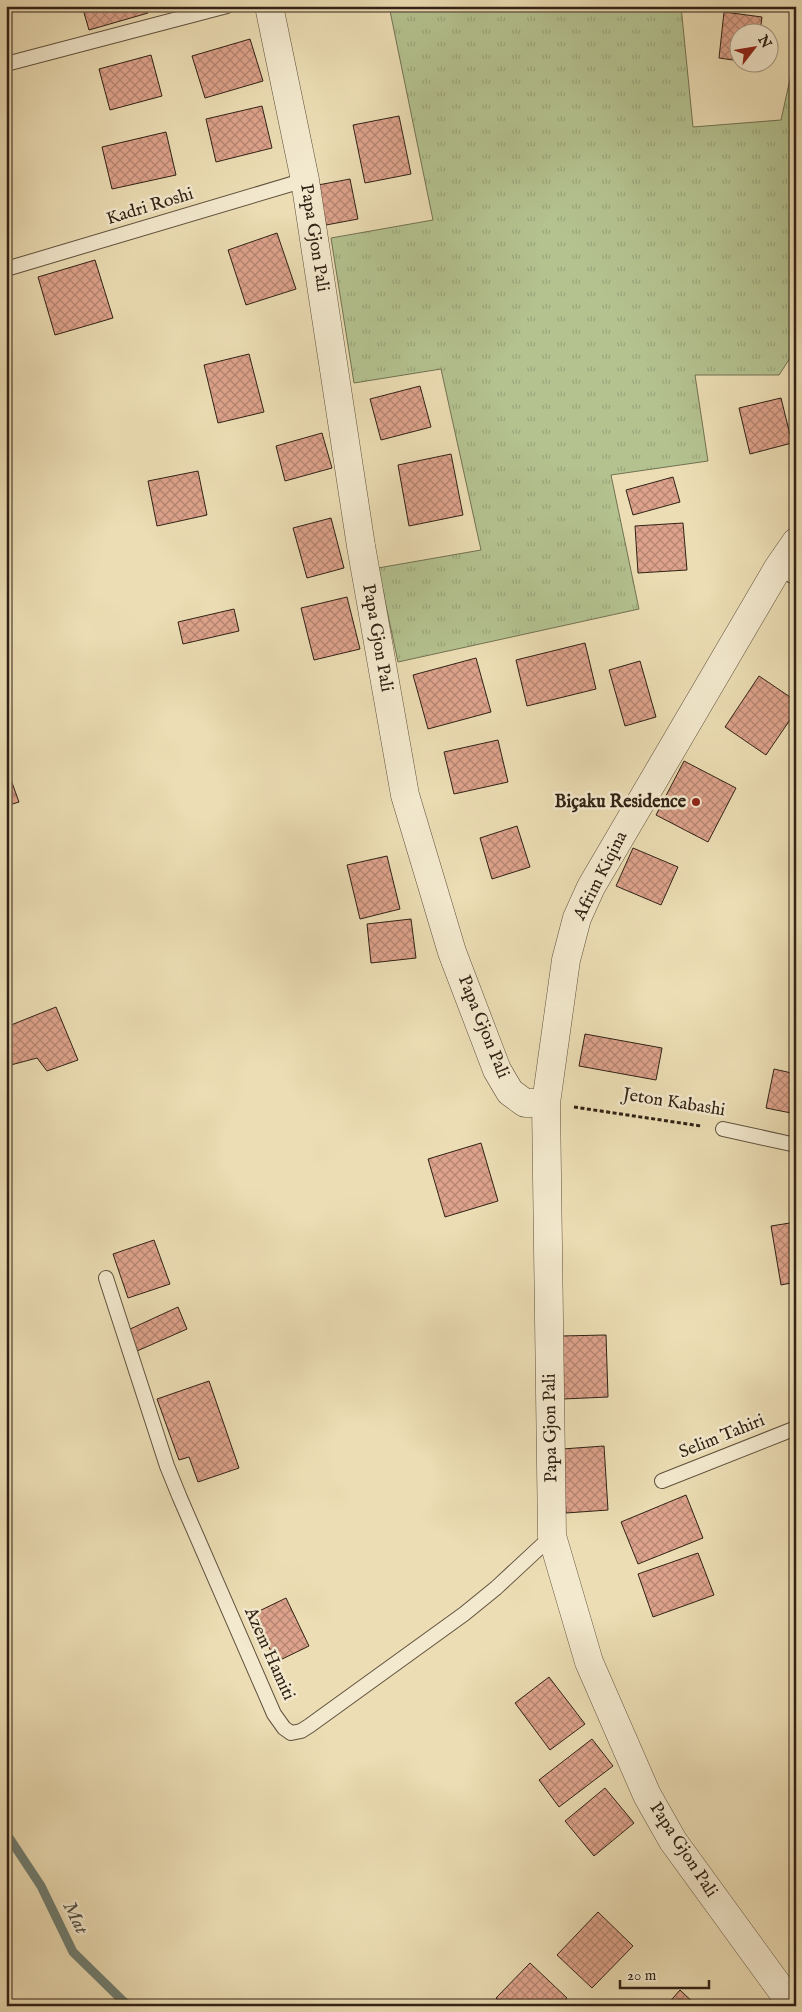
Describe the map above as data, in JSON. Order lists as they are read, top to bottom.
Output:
{
  "streets": {
    "street": ["Papa Gjon Pali", "Afrim Kiqina"],
    "lane": [
      "Kadri Roshi",
      "Jeton Kabashi",
      "Selim Tahiri",
      "Azem Hamiti"
    ]
  },
  "crossings": [
    ["Kadri Roshi", "Papa Gjon Pali"],
    ["Papa Gjon Pali", "Afrim Kiqina"],
    ["Papa Gjon Pali", "Jeton Kabashi"],
    ["Papa Gjon Pali", "Azem Hamiti"],
    ["Afrim Kiqina", "Jeton Kabashi"]
  ],
  "water": ["Mat"],
  "places": ["Biçaku Residence"],
  "scale_bar": "20 m",
  "north": "top right"
}
